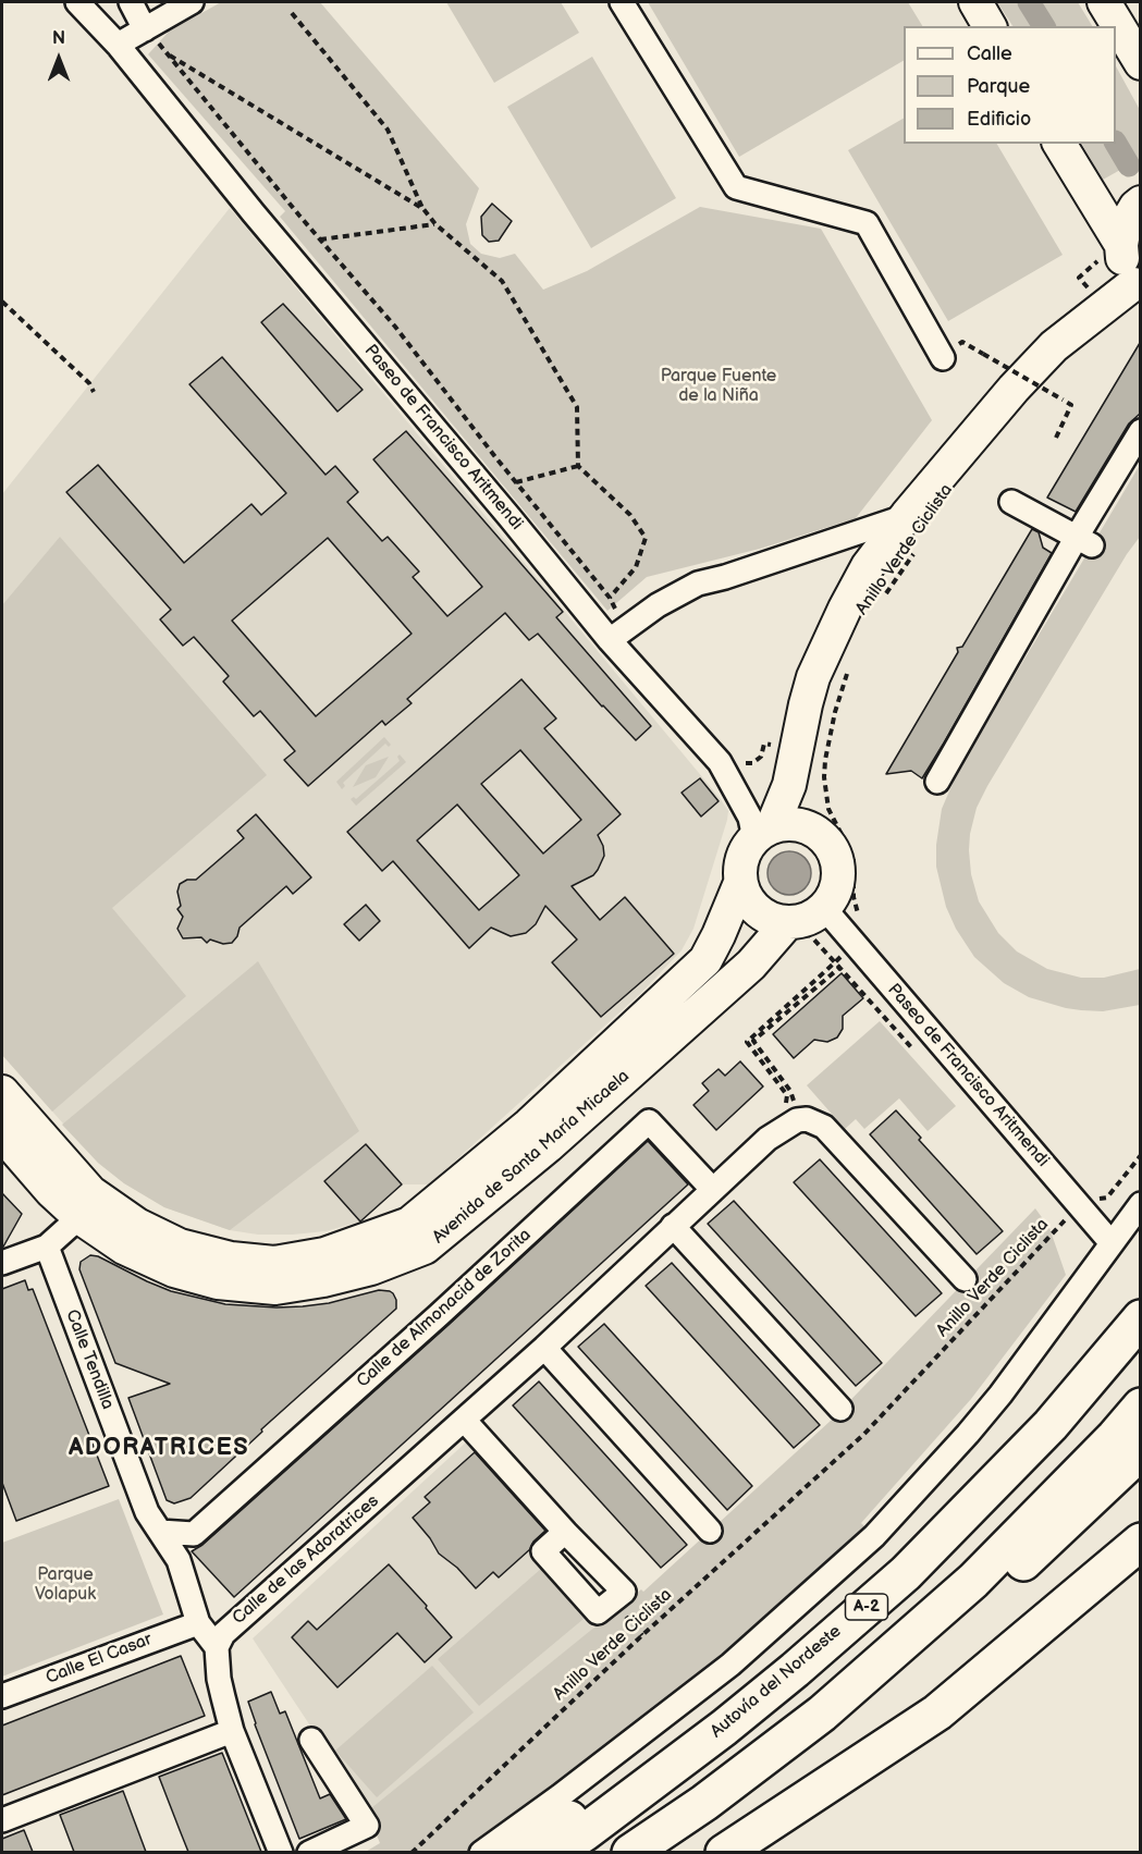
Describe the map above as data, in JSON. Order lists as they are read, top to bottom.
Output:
{
  "streets": {
    "highway": ["A-2", "Autovía del Nordeste"],
    "street": [
      "Paseo de Francisco Aritmendi",
      "Avenida de Santa María Micaela",
      "Calle de Almonacid de Zorita",
      "Calle Tendilla",
      "Calle de las Adoratrices",
      "Calle El Casar"
    ],
    "path": ["Anillo Verde Ciclista"]
  },
  "crossings": [
    ["Paseo de Francisco Aritmendi", "Anillo Verde Ciclista"],
    ["Paseo de Francisco Aritmendi", "Avenida de Santa María Micaela"],
    ["Calle de Almonacid de Zorita", "Calle Tendilla"],
    ["Calle de Almonacid de Zorita", "Calle de las Adoratrices"],
    ["Calle Tendilla", "Calle de las Adoratrices"],
    ["Calle Tendilla", "Calle El Casar"]
  ],
  "districts": ["ADORATRICES"],
  "parks": ["Parque Fuente de la Niña", "Parque Volapuk"],
  "legend": ["Calle", "Parque", "Edificio"],
  "north": "top"
}
